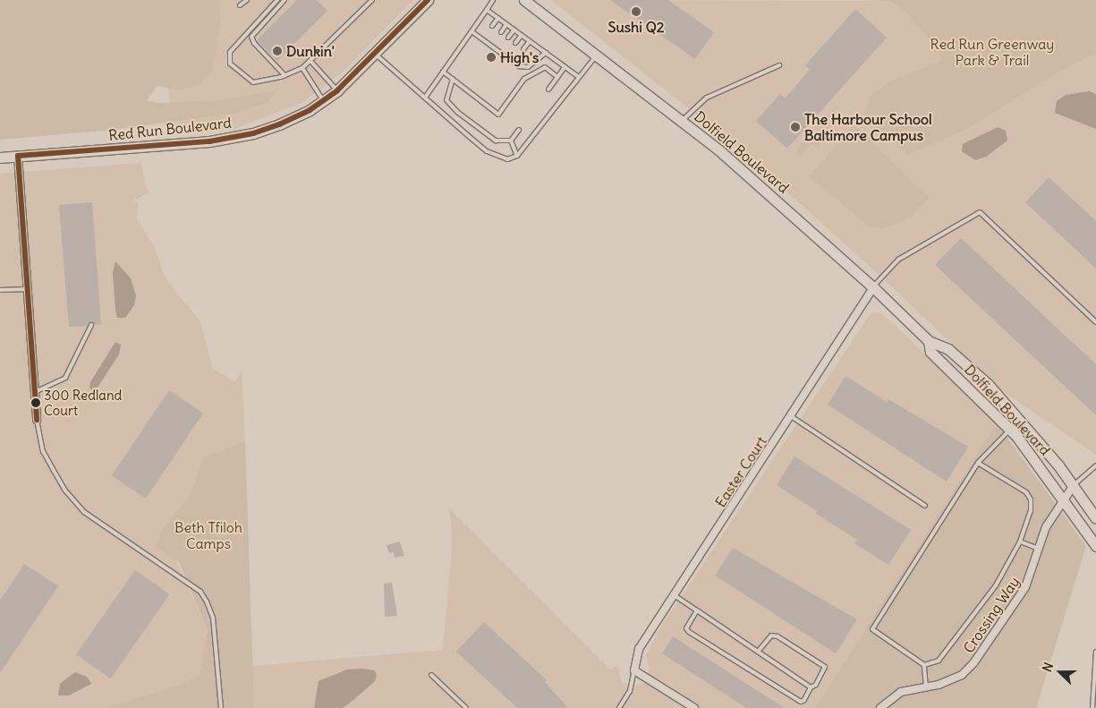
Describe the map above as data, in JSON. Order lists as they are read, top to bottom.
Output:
{
  "streets": {
    "main road": ["Red Run Boulevard", "Dolfield Boulevard"],
    "street": ["Easter Court", "Crossing Way"]
  },
  "crossings": [
    ["Dolfield Boulevard", "Easter Court"],
    ["Dolfield Boulevard", "Crossing Way"]
  ],
  "parks": ["Red Run Greenway Park & Trail", "Beth Tfiloh Camps"],
  "places": [
    "Sushi Q2",
    "Dunkin'",
    "High's",
    "The Harbour School Baltimore Campus",
    "300 Redland Court"
  ],
  "north": "left"
}
